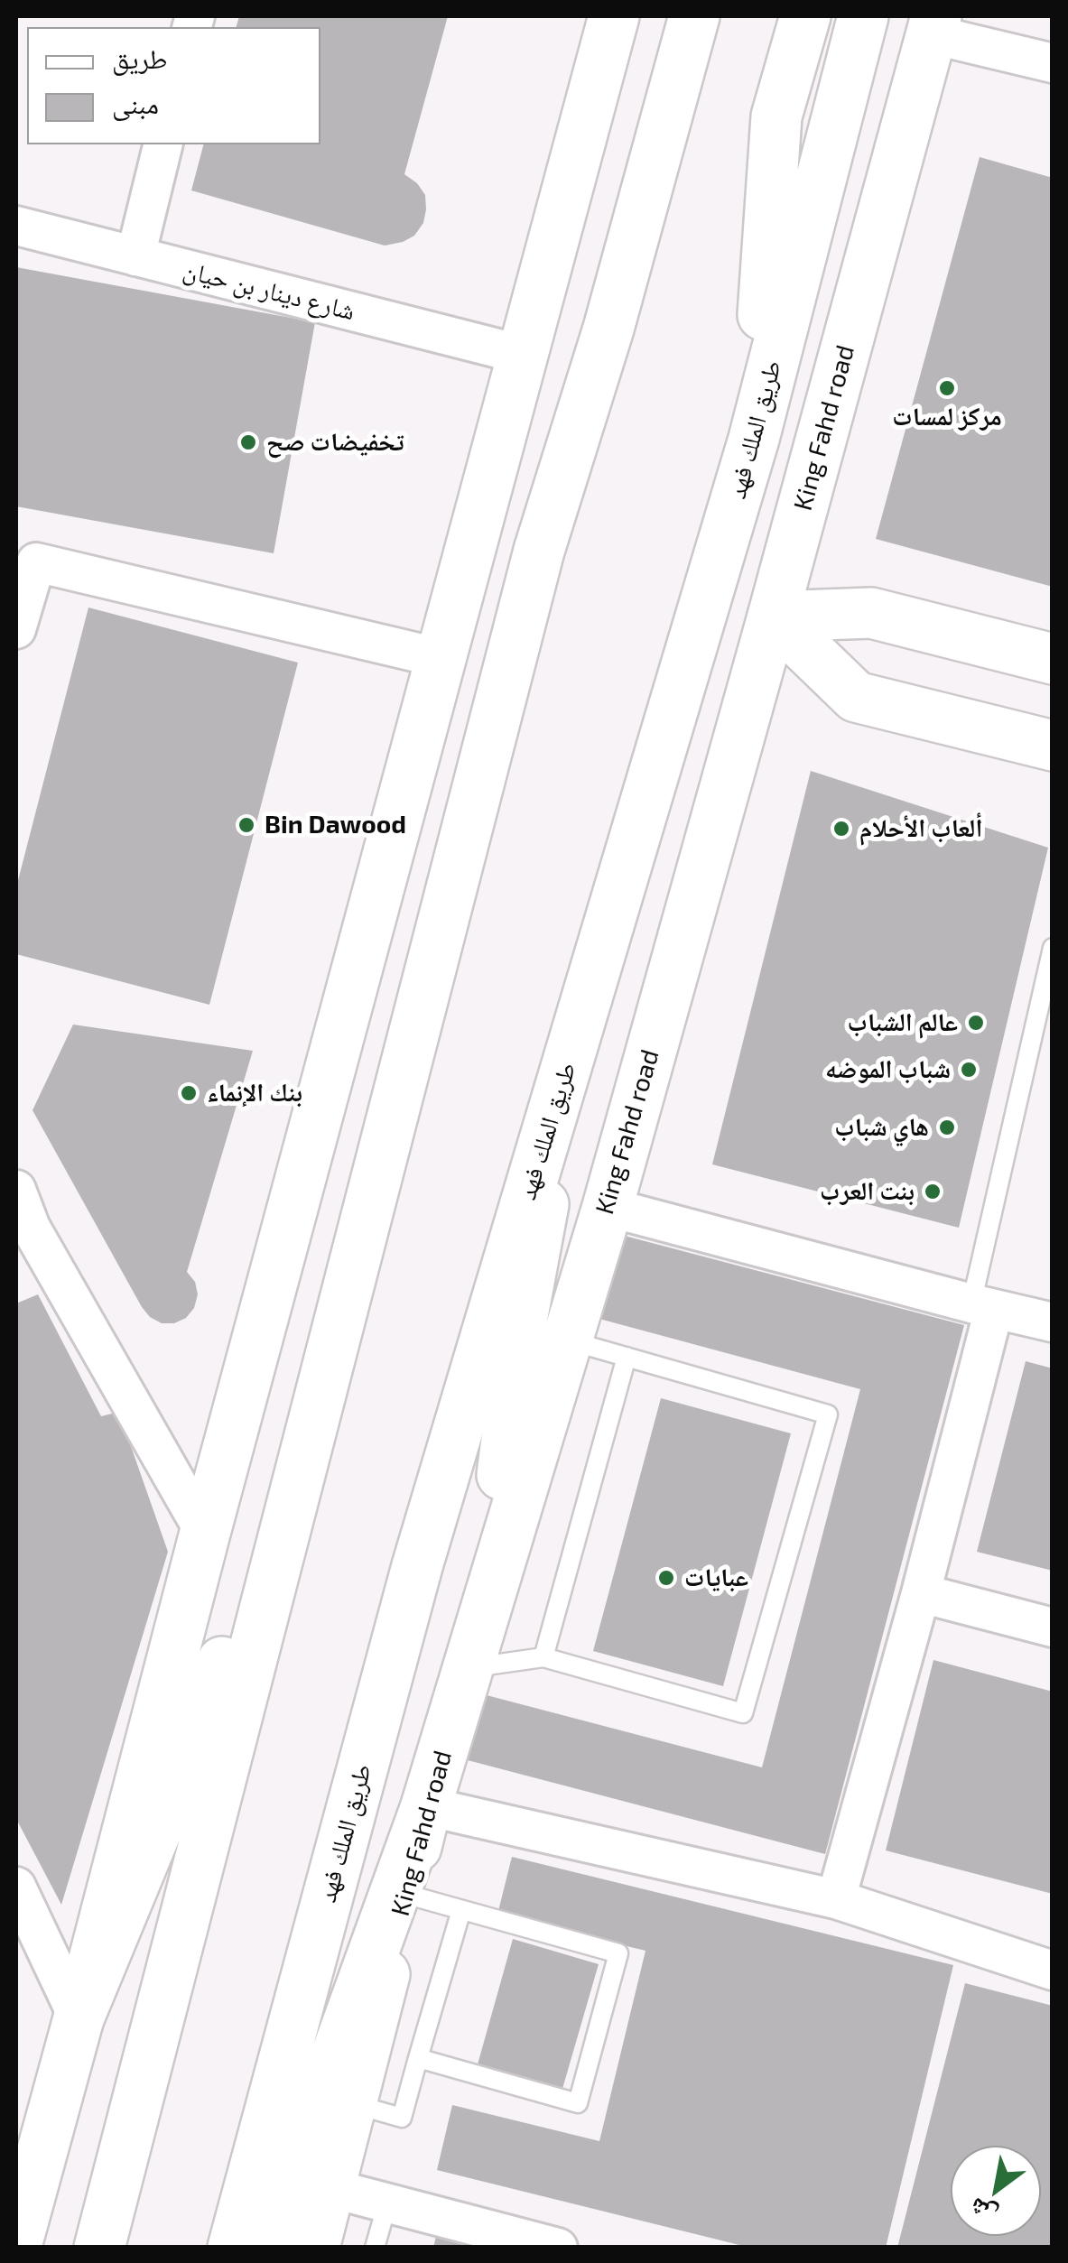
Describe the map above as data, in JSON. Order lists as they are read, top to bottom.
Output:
{
  "streets": {
    "main road": ["King Fahd road", "طريق الملك فهد"],
    "street": ["شارع دينار بن حيان"]
  },
  "places": [
    "مركز لمسات",
    "تخفيضات صح",
    "Bin Dawood",
    "ألعاب الأحلام",
    "عالم الشباب",
    "شباب الموضه",
    "بنك الإنماء",
    "هاي شباب",
    "بنت العرب",
    "عبايات"
  ],
  "legend": ["طريق", "مبنى"],
  "north": "bottom left"
}
